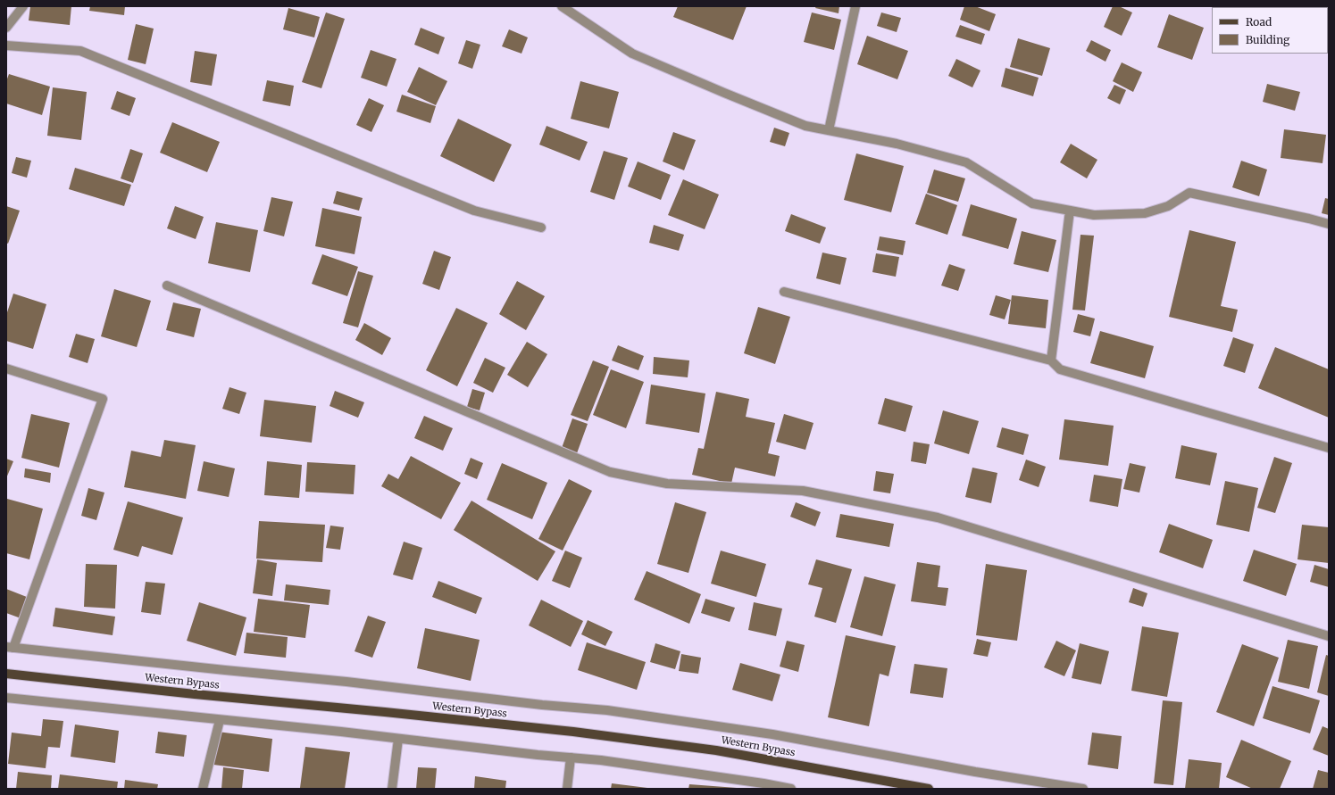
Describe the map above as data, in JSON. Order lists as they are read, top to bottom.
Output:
{
  "streets": {
    "main road": ["Western Bypass"]
  },
  "legend": ["Road", "Building"]
}
